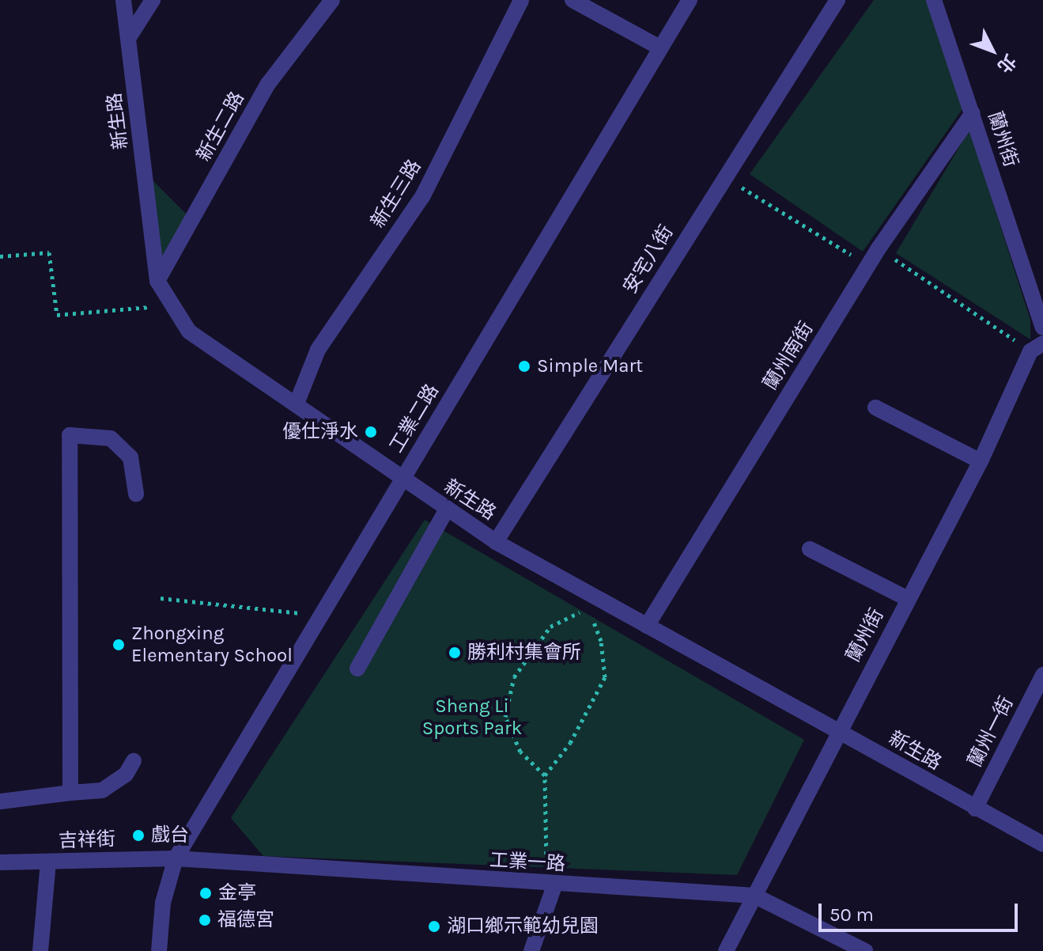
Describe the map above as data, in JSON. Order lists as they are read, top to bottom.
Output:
{
  "streets": {
    "street": [
      "新生路",
      "新生二路",
      "蘭州街",
      "新生三路",
      "安宅八街",
      "蘭州南街",
      "工業二路",
      "蘭州一街",
      "吉祥街",
      "工業一路"
    ]
  },
  "crossings": [
    ["新生路", "新生二路"],
    ["新生路", "蘭州街"],
    ["新生路", "新生三路"],
    ["新生路", "安宅八街"],
    ["新生路", "蘭州南街"],
    ["新生路", "工業二路"],
    ["新生路", "蘭州一街"],
    ["蘭州街", "蘭州南街"],
    ["蘭州街", "工業一路"],
    ["工業二路", "吉祥街"],
    ["工業二路", "工業一路"],
    ["吉祥街", "工業一路"]
  ],
  "parks": ["Sheng Li Sports Park"],
  "places": [
    "Simple Mart",
    "優仕淨水",
    "Zhongxing Elementary School",
    "勝利村集會所",
    "戲台",
    "金亭",
    "福德宮",
    "湖口鄉示範幼兒園"
  ],
  "scale_bar": "50 m",
  "north": "bottom right"
}
